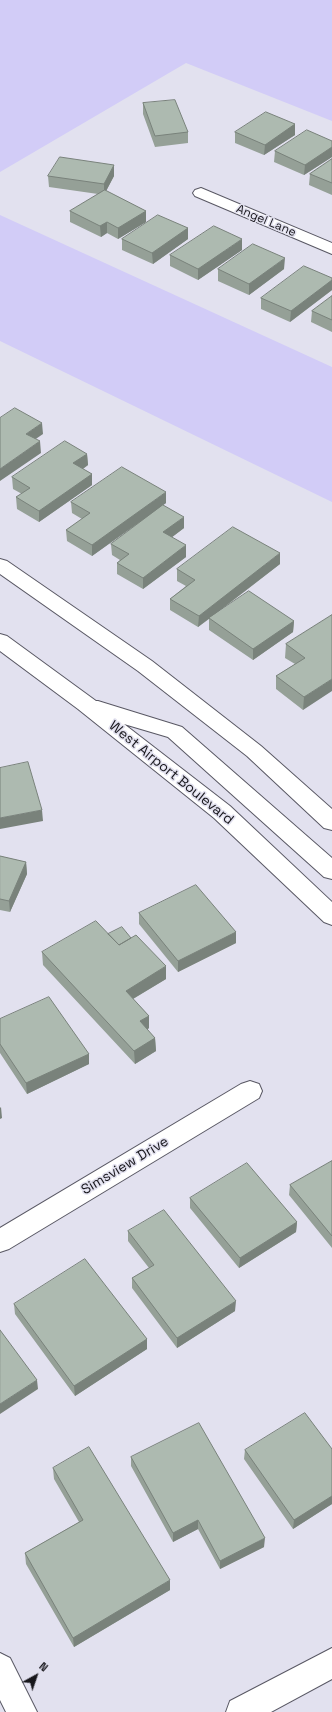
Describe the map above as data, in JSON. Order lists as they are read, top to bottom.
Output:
{
  "streets": {
    "main road": ["Angel Lane", "West Airport Boulevard", "Simsview Drive"]
  },
  "north": "top right"
}
